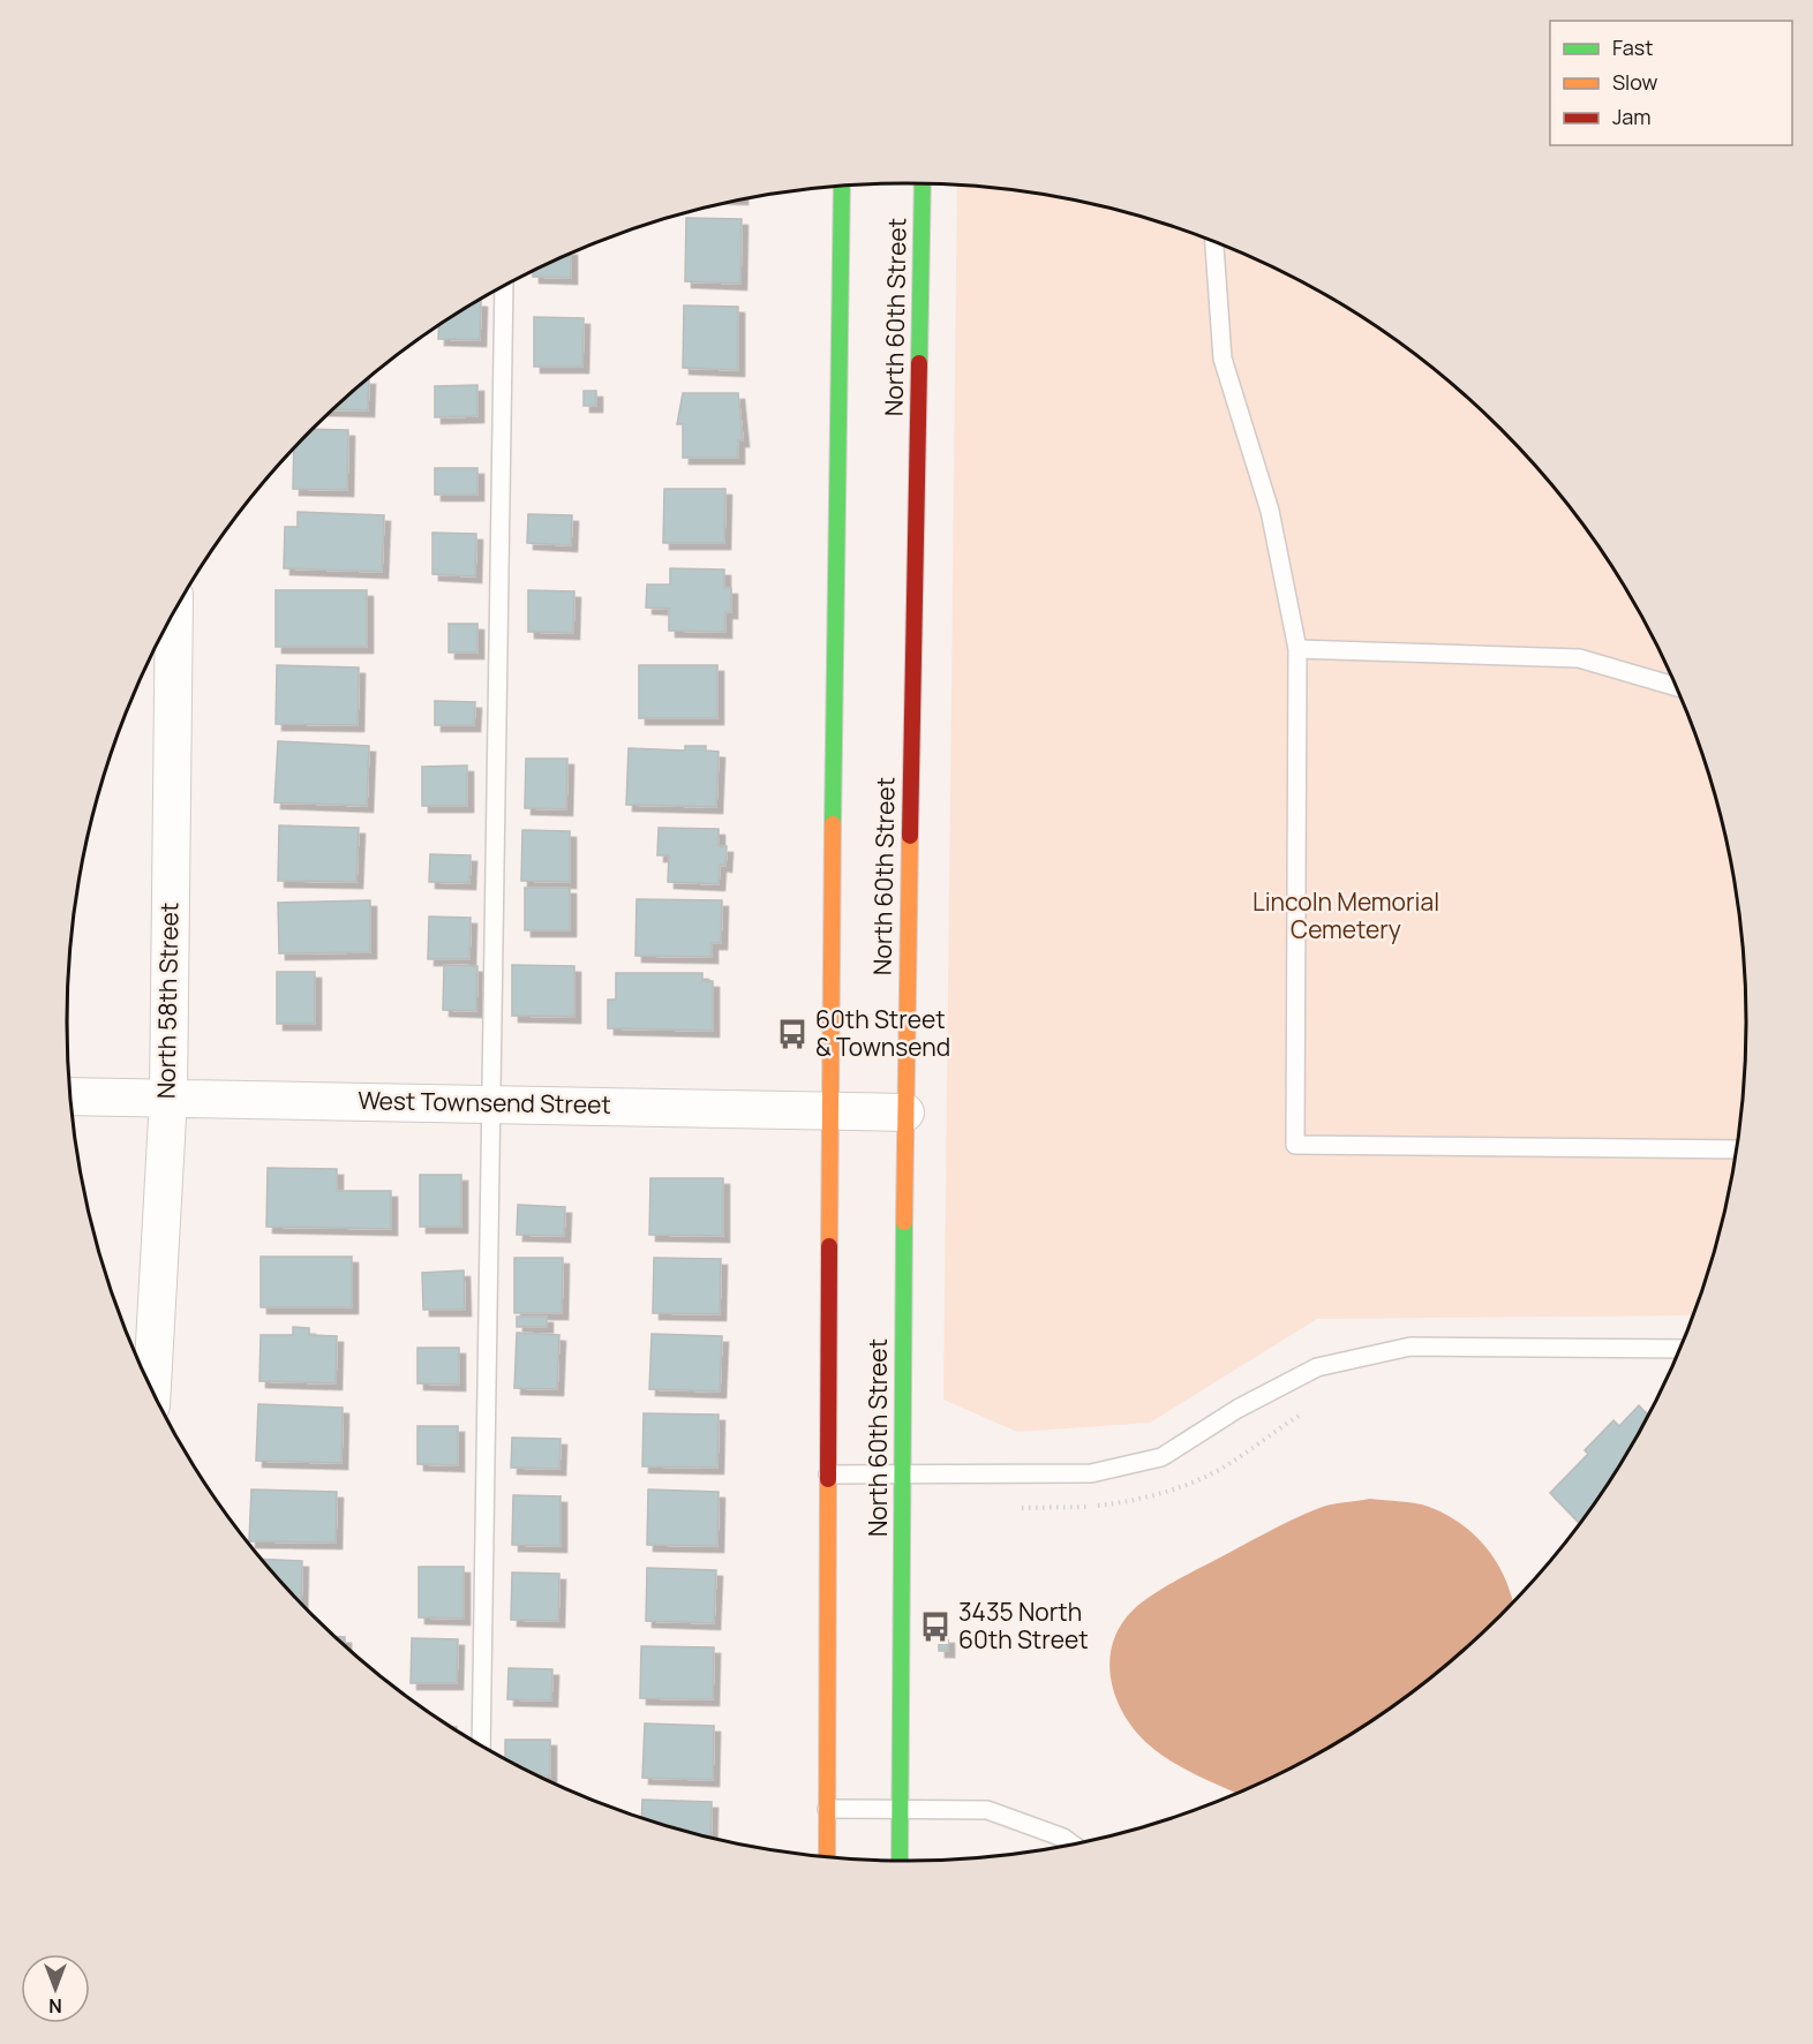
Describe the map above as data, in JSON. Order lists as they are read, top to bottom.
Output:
{
  "streets": {
    "main road": ["North 60th Street"],
    "street": ["North 58th Street", "West Townsend Street"]
  },
  "crossings": [
    ["North 60th Street", "West Townsend Street"],
    ["North 58th Street", "West Townsend Street"]
  ],
  "parks": ["Lincoln Memorial Cemetery"],
  "places": {
    "bus stop": ["60th Street & Townsend", "3435 North 60th Street"]
  },
  "legend": ["Fast", "Slow", "Jam"],
  "north": "bottom"
}
